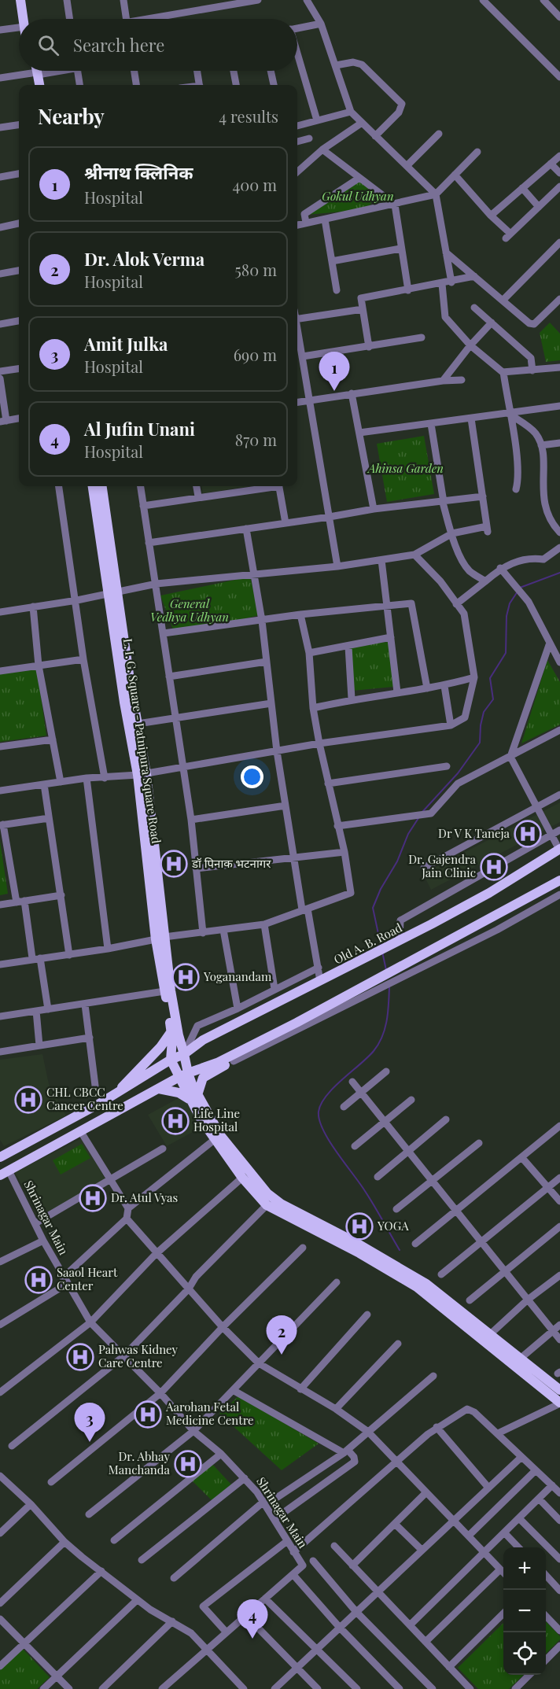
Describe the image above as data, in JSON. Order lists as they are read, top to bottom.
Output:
{
  "streets": {
    "main road": ["L. I. G. Square - Patnipura Square Road", "Old A. B. Road"],
    "street": ["Shrinagar Main"]
  },
  "crossings": [
    ["L. I. G. Square - Patnipura Square Road", "Old A. B. Road"]
  ],
  "parks": ["Gokul Udhyan", "Ahinsa Garden", "General Vedhya Udhyan"],
  "places": {
    "hospital": [
      "Dr V K Taneja",
      "डॉ पिनाक भटनागर",
      "Dr. Gajendra Jain Clinic",
      "Yoganandam",
      "CHL CBCC Cancer Centre",
      "Life Line Hospital",
      "Dr. Atul Vyas",
      "YOGA",
      "Saaol Heart Center",
      "Pahwas Kidney Care Centre",
      "Aarohan Fetal Medicine Centre",
      "Dr. Abhay Manchanda"
    ]
  },
  "page": {
    "search": "Search here",
    "heading": ["Nearby", "4 results"],
    "list": [
      {
        "mark": "1",
        "name": "श्रीनाथ क्लिनिक",
        "note": "Hospital",
        "value": "400 m"
      },
      {
        "mark": "2",
        "name": "Dr. Alok Verma",
        "note": "Hospital",
        "value": "580 m"
      },
      {
        "mark": "3",
        "name": "Amit Julka",
        "note": "Hospital",
        "value": "690 m"
      },
      {
        "mark": "4",
        "name": "Al Jufin Unani",
        "note": "Hospital",
        "value": "870 m"
      }
    ],
    "pins": [
      "1",
      "2",
      "3",
      "4"
    ],
    "map_buttons": ["+", "−"]
  }
}
